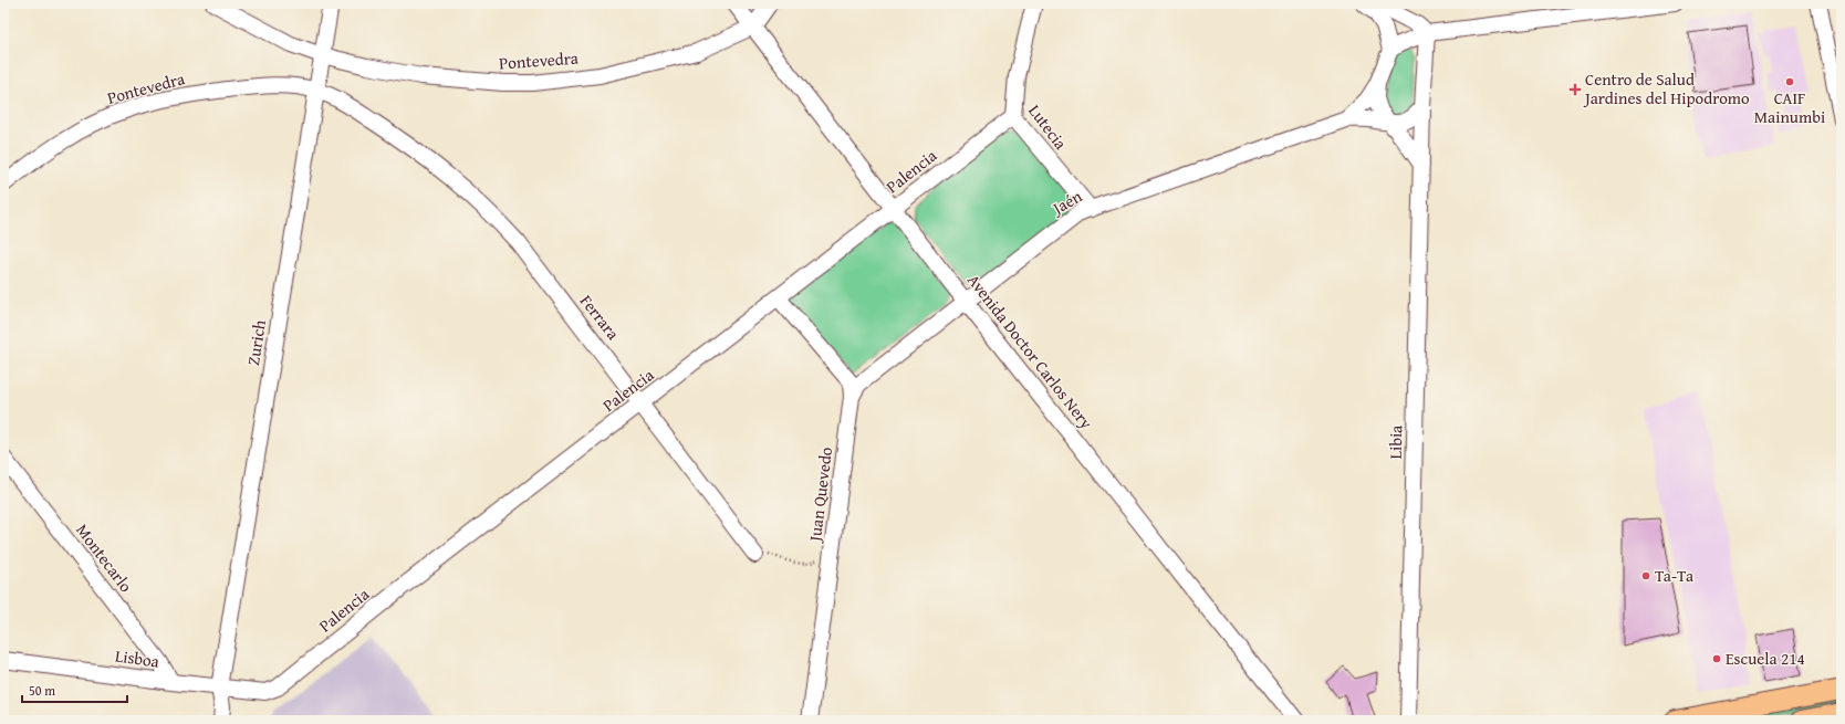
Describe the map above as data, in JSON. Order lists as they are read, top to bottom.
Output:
{
  "streets": {
    "street": [
      "Pontevedra",
      "Lutecia",
      "Palencia",
      "Jaén",
      "Ferrara",
      "Zurich",
      "Avenida Doctor Carlos Nery",
      "Libia",
      "Juan Quevedo",
      "Montecarlo",
      "Lisboa"
    ]
  },
  "crossings": [
    ["Pontevedra", "Ferrara"],
    ["Pontevedra", "Zurich"],
    ["Pontevedra", "Avenida Doctor Carlos Nery"],
    ["Lutecia", "Palencia"],
    ["Lutecia", "Jaén"],
    ["Palencia", "Ferrara"],
    ["Palencia", "Avenida Doctor Carlos Nery"],
    ["Palencia", "Juan Quevedo"],
    ["Palencia", "Lisboa"],
    ["Jaén", "Avenida Doctor Carlos Nery"],
    ["Jaén", "Juan Quevedo"],
    ["Ferrara", "Zurich"],
    ["Zurich", "Lisboa"],
    ["Montecarlo", "Lisboa"]
  ],
  "places": {
    "other": ["CAIF Mainumbi", "Ta-Ta", "Escuela 214"],
    "health": ["Centro de Salud Jardines del Hipodromo"]
  },
  "scale_bar": "50 m"
}
